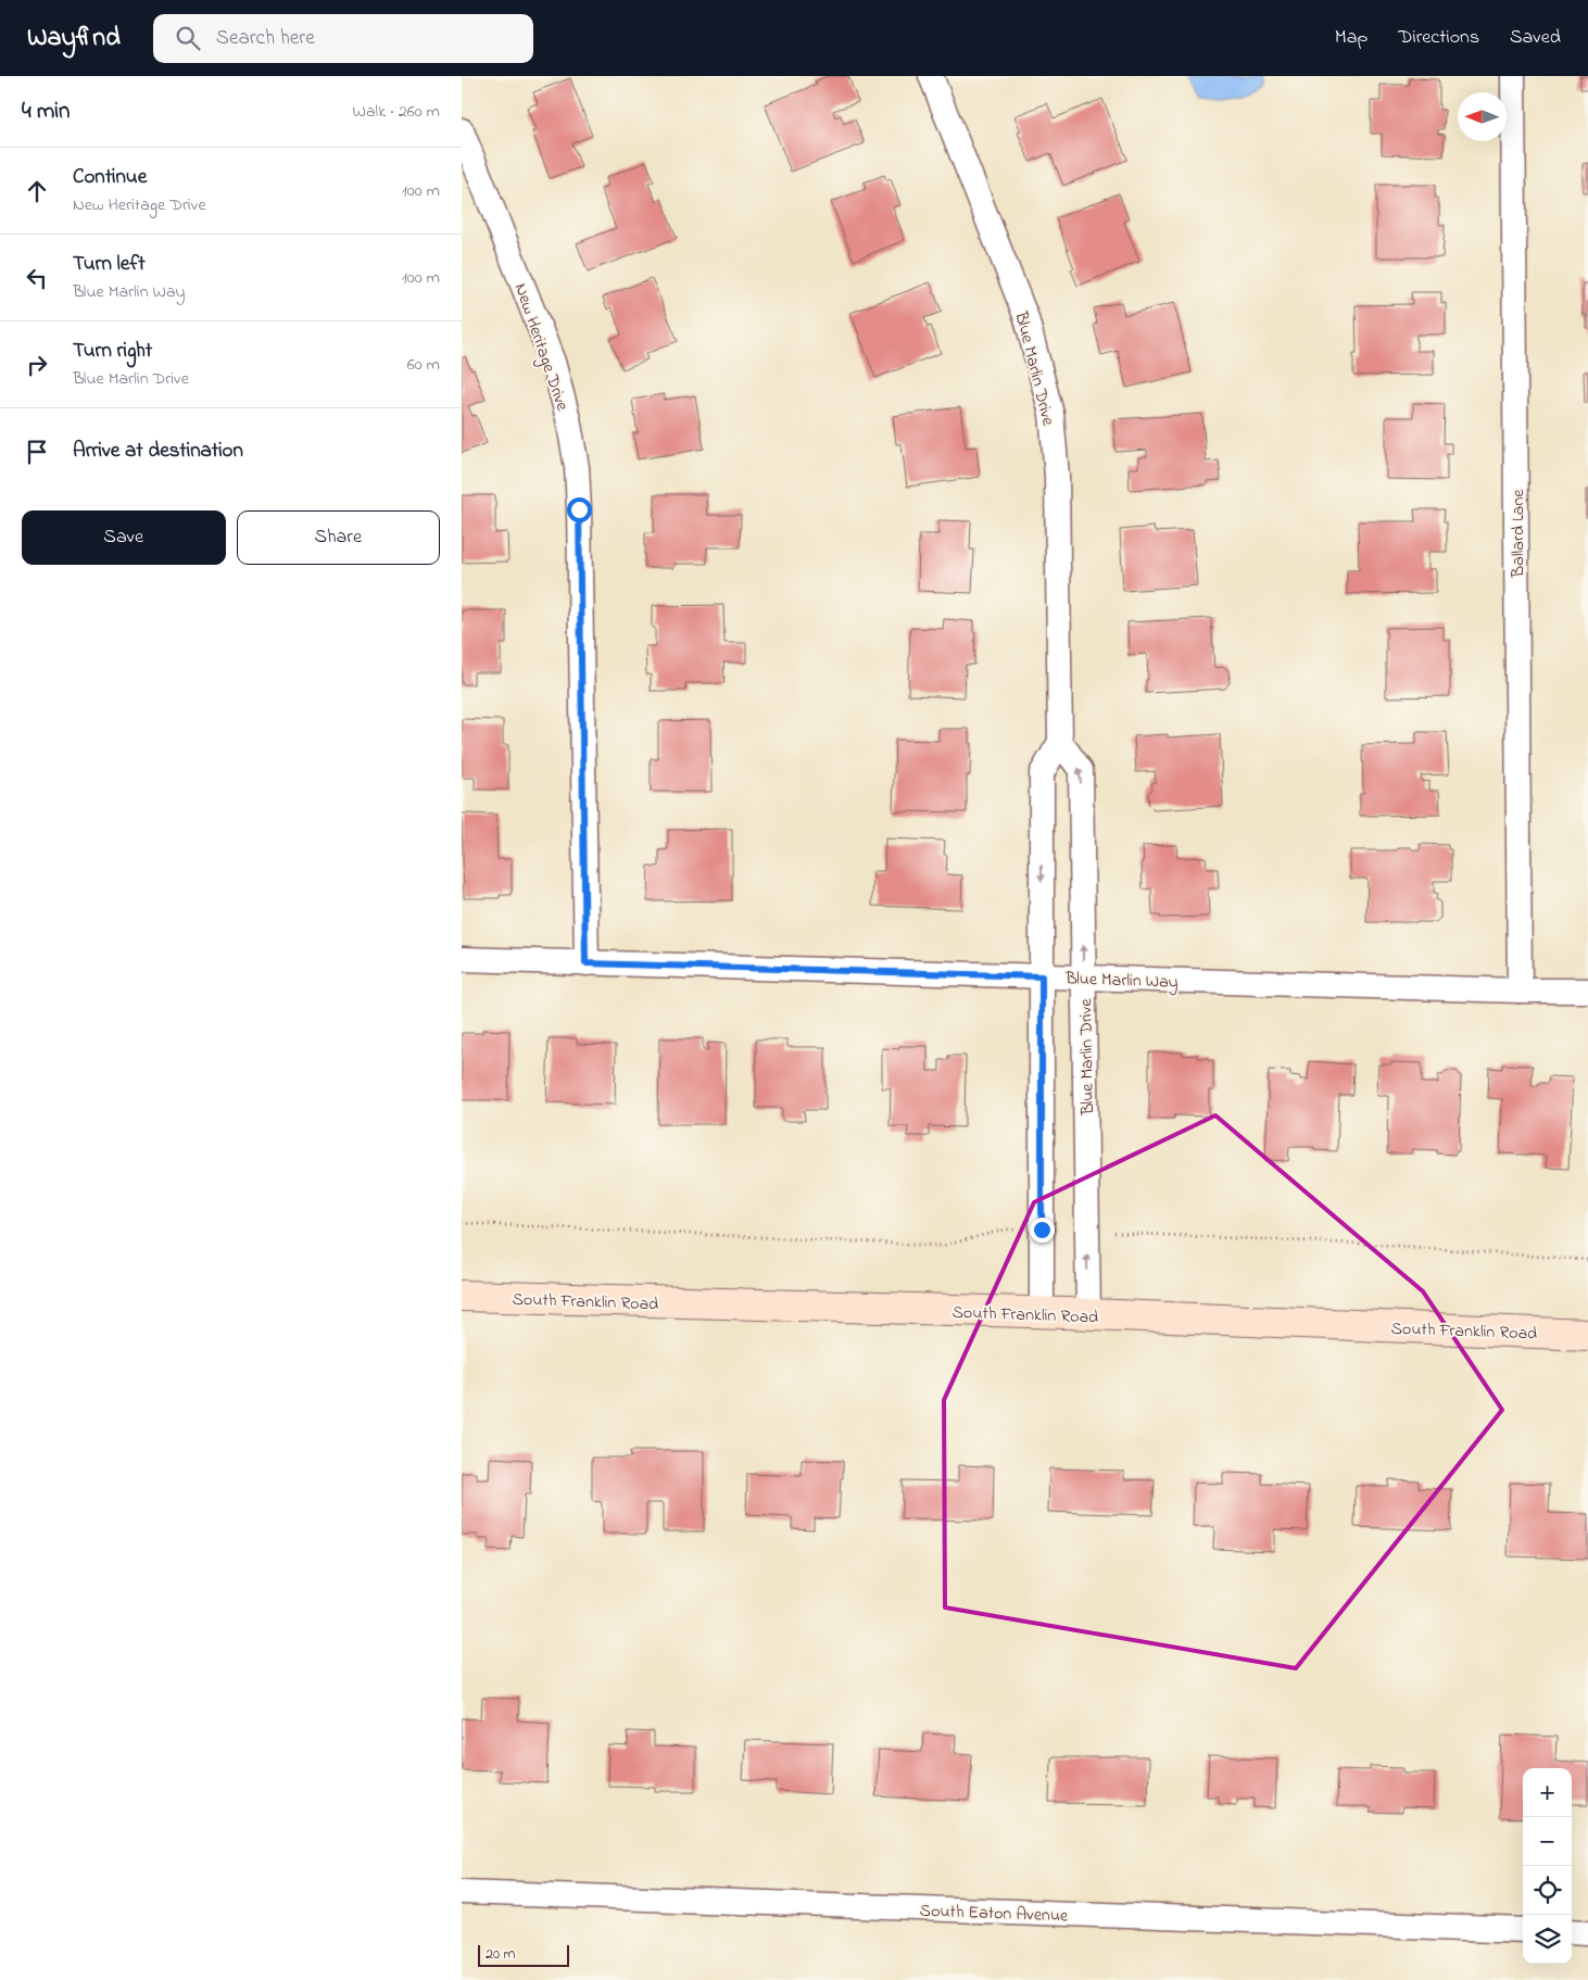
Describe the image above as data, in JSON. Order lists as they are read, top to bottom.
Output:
{
  "streets": {
    "main road": ["South Franklin Road"],
    "street": [
      "New Heritage Drive",
      "Blue Marlin Drive",
      "Ballard Lane",
      "Blue Marlin Way",
      "South Eaton Avenue"
    ]
  },
  "crossings": [
    ["New Heritage Drive", "Blue Marlin Way"],
    ["Blue Marlin Drive", "Blue Marlin Way"],
    ["Blue Marlin Drive", "South Franklin Road"],
    ["Ballard Lane", "Blue Marlin Way"]
  ],
  "scale_bar": "20 m",
  "north": "left",
  "page": {
    "header": "Wayfind",
    "search": "Search here",
    "nav": ["Map", "Directions", "Saved"],
    "heading": ["4 min", "Walk · 260 m"],
    "list": [
      ["Continue", "New Heritage Drive", "100 m"],
      ["Turn left", "Blue Marlin Way", "100 m"],
      ["Turn right", "Blue Marlin Drive", "60 m"],
      "Arrive at destination"
    ],
    "buttons": ["Save", "Share"],
    "map_buttons": ["+", "−"],
    "scale": "20 m"
  }
}
